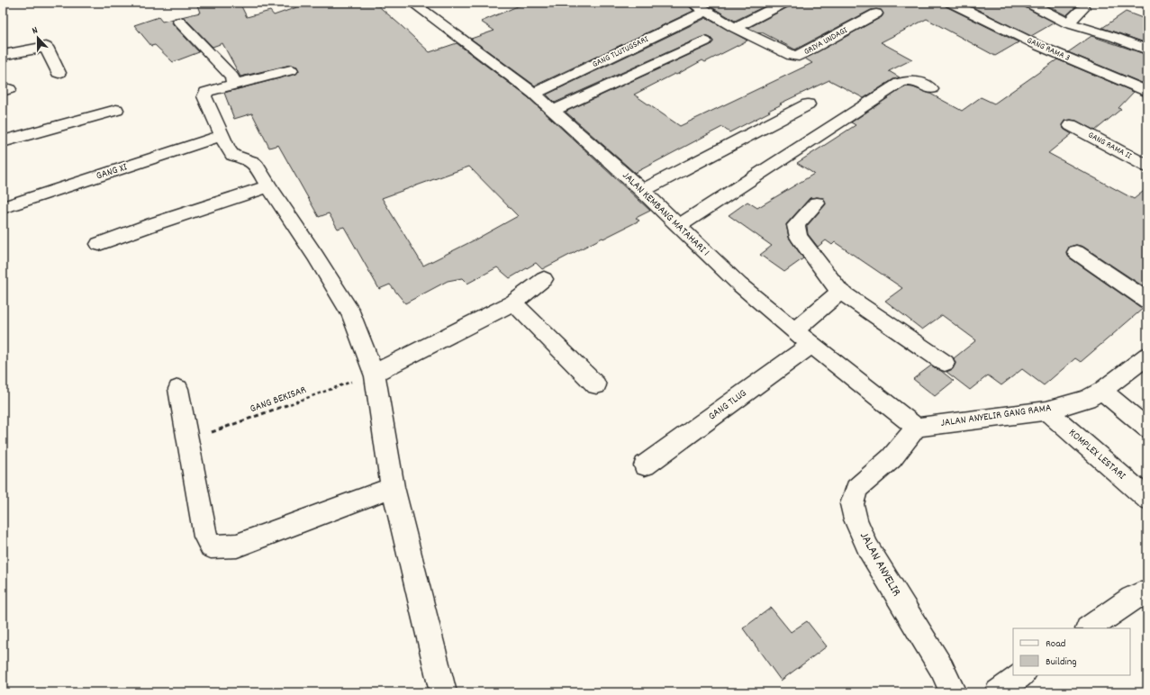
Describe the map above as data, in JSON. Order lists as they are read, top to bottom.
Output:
{
  "streets": {
    "street": [
      "GRIYA UNDAGI",
      "GANG RAMA 3",
      "GANG TLUTUGSARI",
      "GANG RAMA II",
      "GANG XI",
      "JALAN KEMBANG MATAHARI 1",
      "GANG TLUG",
      "JALAN ANYELIR GANG RAMA",
      "KOMPLEX LESTARI",
      "JALAN ANYELIR"
    ],
    "path": ["GANG BEKISAR"]
  },
  "crossings": [
    ["GRIYA UNDAGI", "GANG TLUTUGSARI"],
    ["GANG TLUTUGSARI", "JALAN KEMBANG MATAHARI 1"],
    ["JALAN KEMBANG MATAHARI 1", "GANG TLUG"],
    ["JALAN KEMBANG MATAHARI 1", "JALAN ANYELIR GANG RAMA"],
    ["JALAN KEMBANG MATAHARI 1", "JALAN ANYELIR"],
    ["JALAN ANYELIR GANG RAMA", "KOMPLEX LESTARI"],
    ["JALAN ANYELIR GANG RAMA", "JALAN ANYELIR"]
  ],
  "legend": ["Road", "Building"],
  "north": "top"
}
